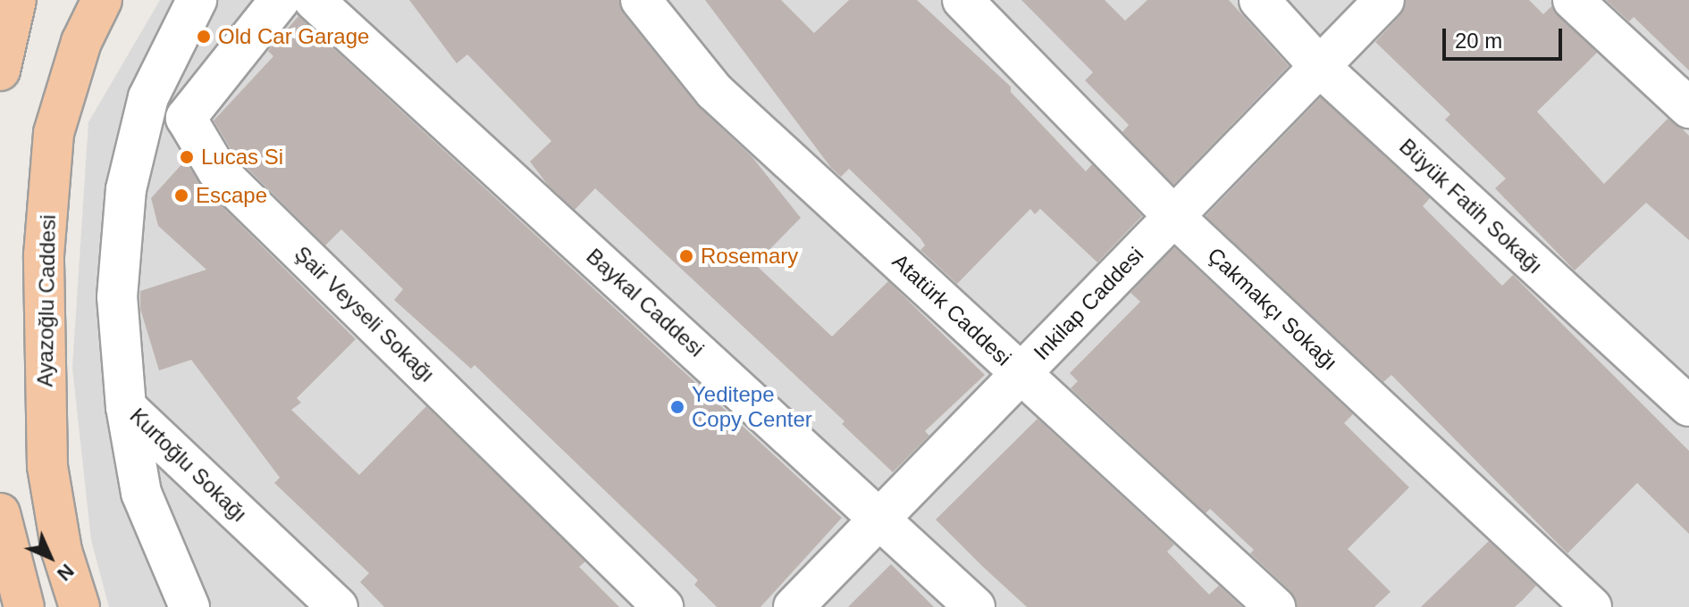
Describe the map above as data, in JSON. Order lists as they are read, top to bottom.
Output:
{
  "streets": {
    "main road": ["Ayazoğlu Caddesi"],
    "street": [
      "Büyük Fatih Sokağı",
      "Baykal Caddesi",
      "Inkilap Caddesi",
      "Çakmakçı Sokağı",
      "Atatürk Caddesi",
      "Şair Veyseli Sokağı",
      "Kurtoğlu Sokağı"
    ]
  },
  "crossings": [
    ["Büyük Fatih Sokağı", "Inkilap Caddesi"],
    ["Baykal Caddesi", "Inkilap Caddesi"],
    ["Inkilap Caddesi", "Çakmakçı Sokağı"],
    ["Inkilap Caddesi", "Atatürk Caddesi"]
  ],
  "places": [
    "Old Car Garage",
    "Lucas Si",
    "Escape",
    "Rosemary",
    "Yeditepe Copy Center"
  ],
  "scale_bar": "20 m",
  "north": "bottom right"
}
